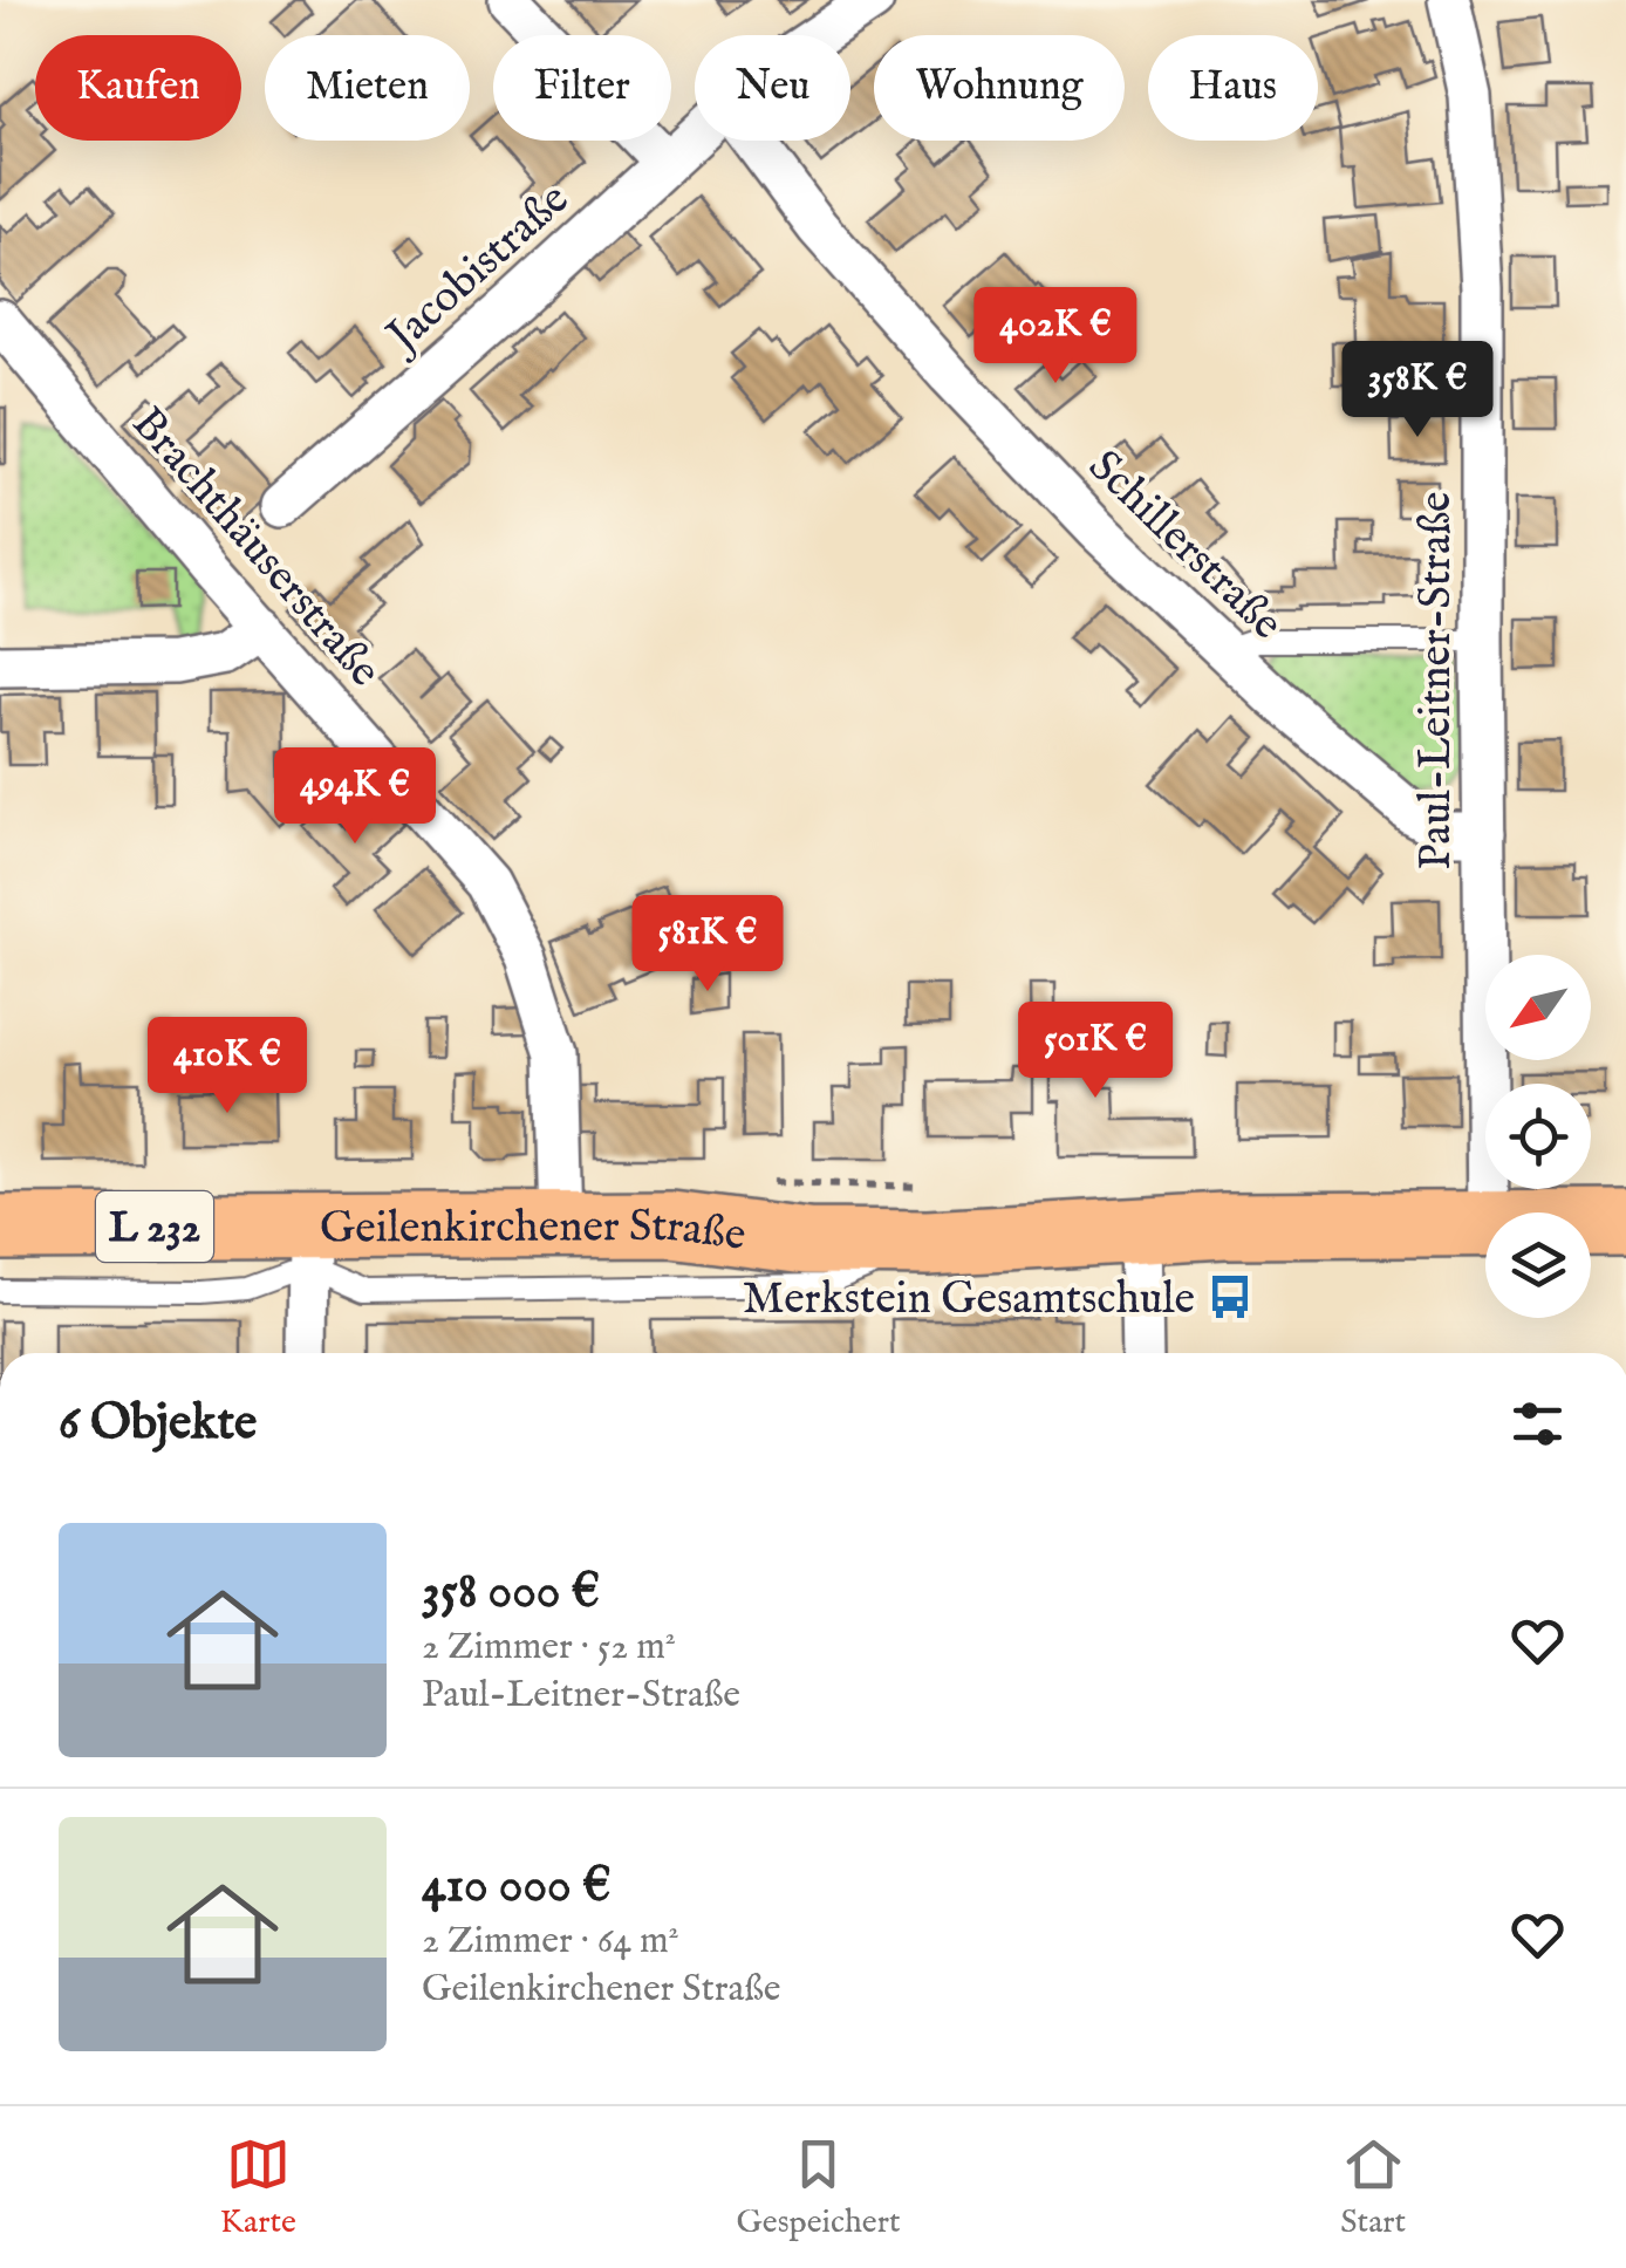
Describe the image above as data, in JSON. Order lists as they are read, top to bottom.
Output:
{
  "streets": {
    "main road": ["L 232", "Geilenkirchener Straße"],
    "street": [
      "Jacobistraße",
      "Schillerstraße",
      "Brachthäuserstraße",
      "Paul-Leitner-Straße"
    ]
  },
  "crossings": [
    ["Schillerstraße", "Paul-Leitner-Straße"],
    ["Brachthäuserstraße", "Geilenkirchener Straße"]
  ],
  "places": {
    "bus stop": ["Merkstein Gesamtschule"]
  },
  "north": "bottom left",
  "page": {
    "chip": [
      "Kaufen",
      "Mieten",
      "Filter",
      "Neu",
      "Wohnung",
      "Haus"
    ],
    "price": [
      "402K €",
      "358K €",
      "494K €",
      "581K €",
      "501K €",
      "410K €"
    ],
    "heading": "6 Objekte",
    "list": [
      {
        "name": "358 000 €",
        "note": "2 Zimmer · 52 m² · Paul-Leitner-Straße"
      },
      {
        "name": "410 000 €",
        "note": "2 Zimmer · 64 m² · Geilenkirchener Straße"
      }
    ],
    "tabs": ["Karte", "Gespeichert", "Start"]
  }
}
